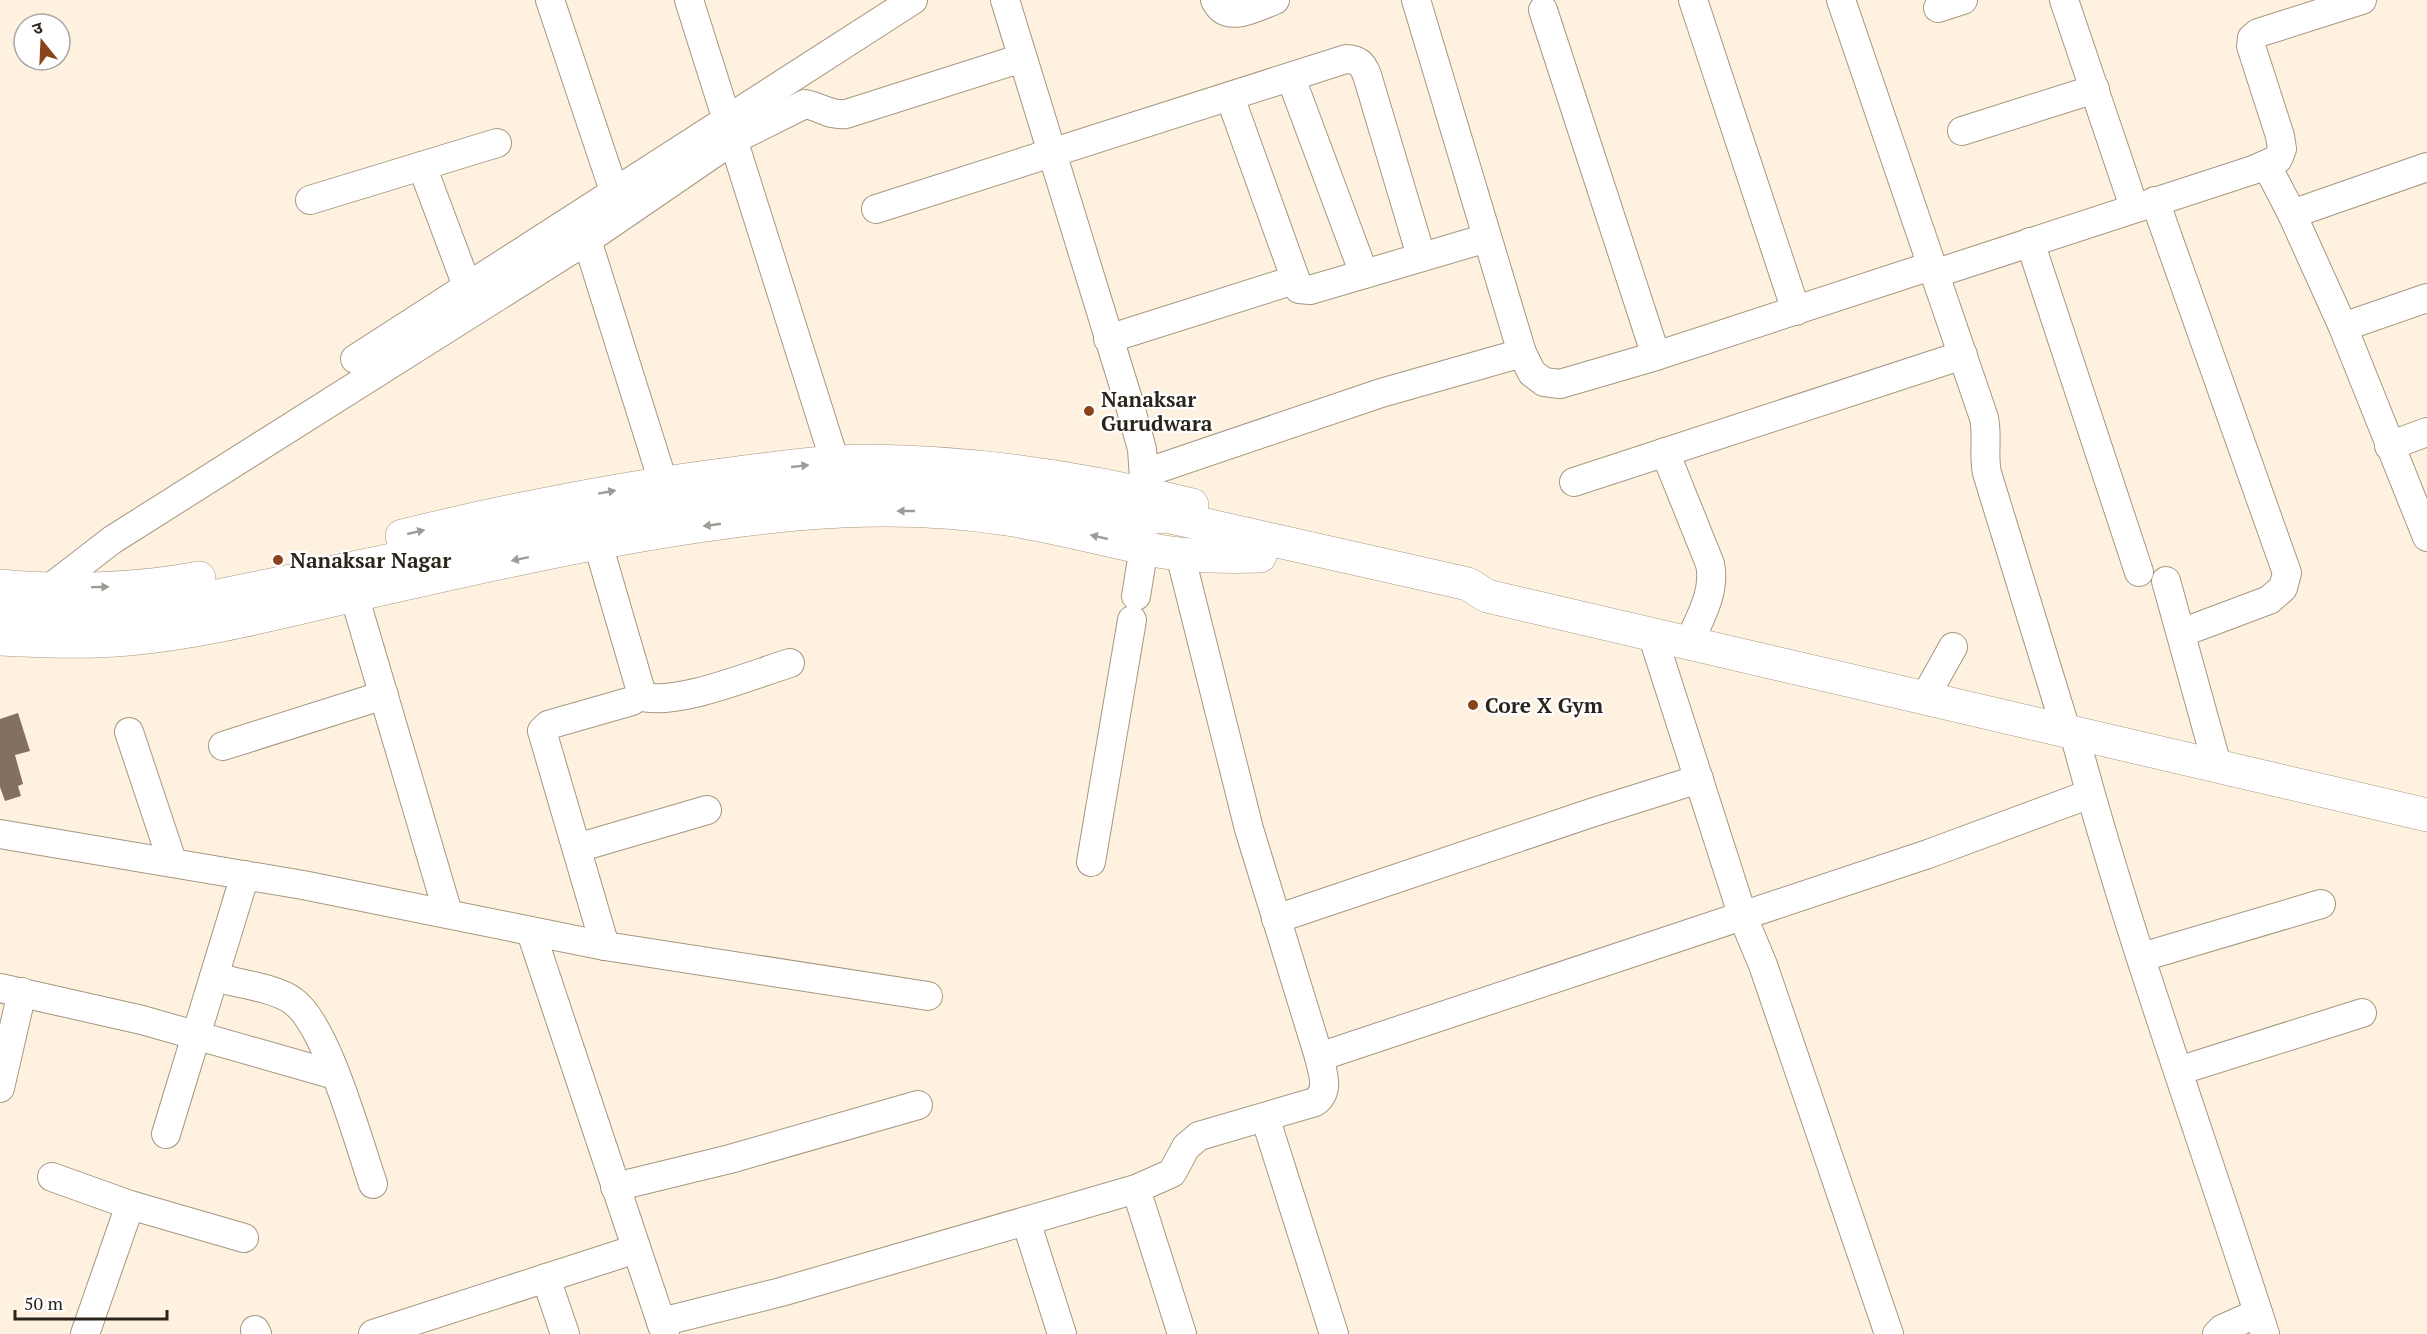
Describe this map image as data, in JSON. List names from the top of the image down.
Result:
{
  "places": ["Nanaksar Gurudwara", "Nanaksar Nagar", "Core X Gym"],
  "scale_bar": "50 m",
  "north": "top"
}
